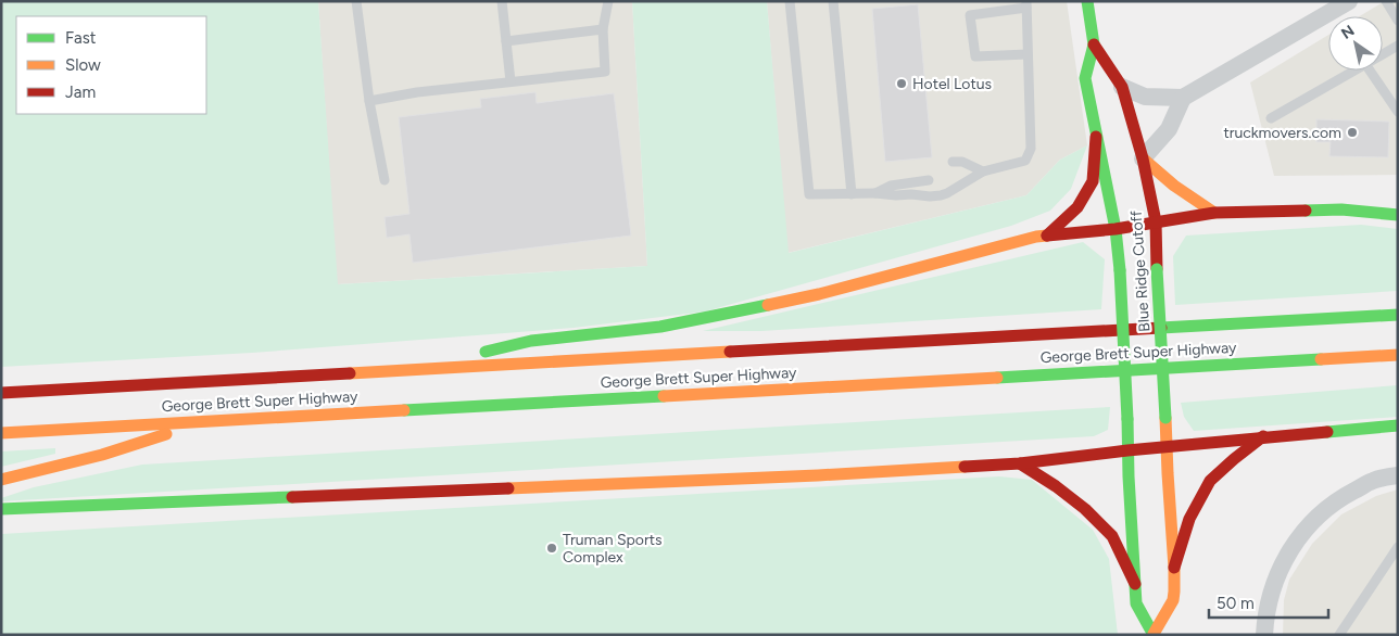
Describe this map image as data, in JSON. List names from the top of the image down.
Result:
{
  "streets": {
    "main road": ["Blue Ridge Cutoff", "George Brett Super Highway"]
  },
  "places": ["Hotel Lotus", "truckmovers.com", "Truman Sports Complex"],
  "legend": ["Fast", "Slow", "Jam"],
  "scale_bar": "50 m",
  "north": "top left"
}
